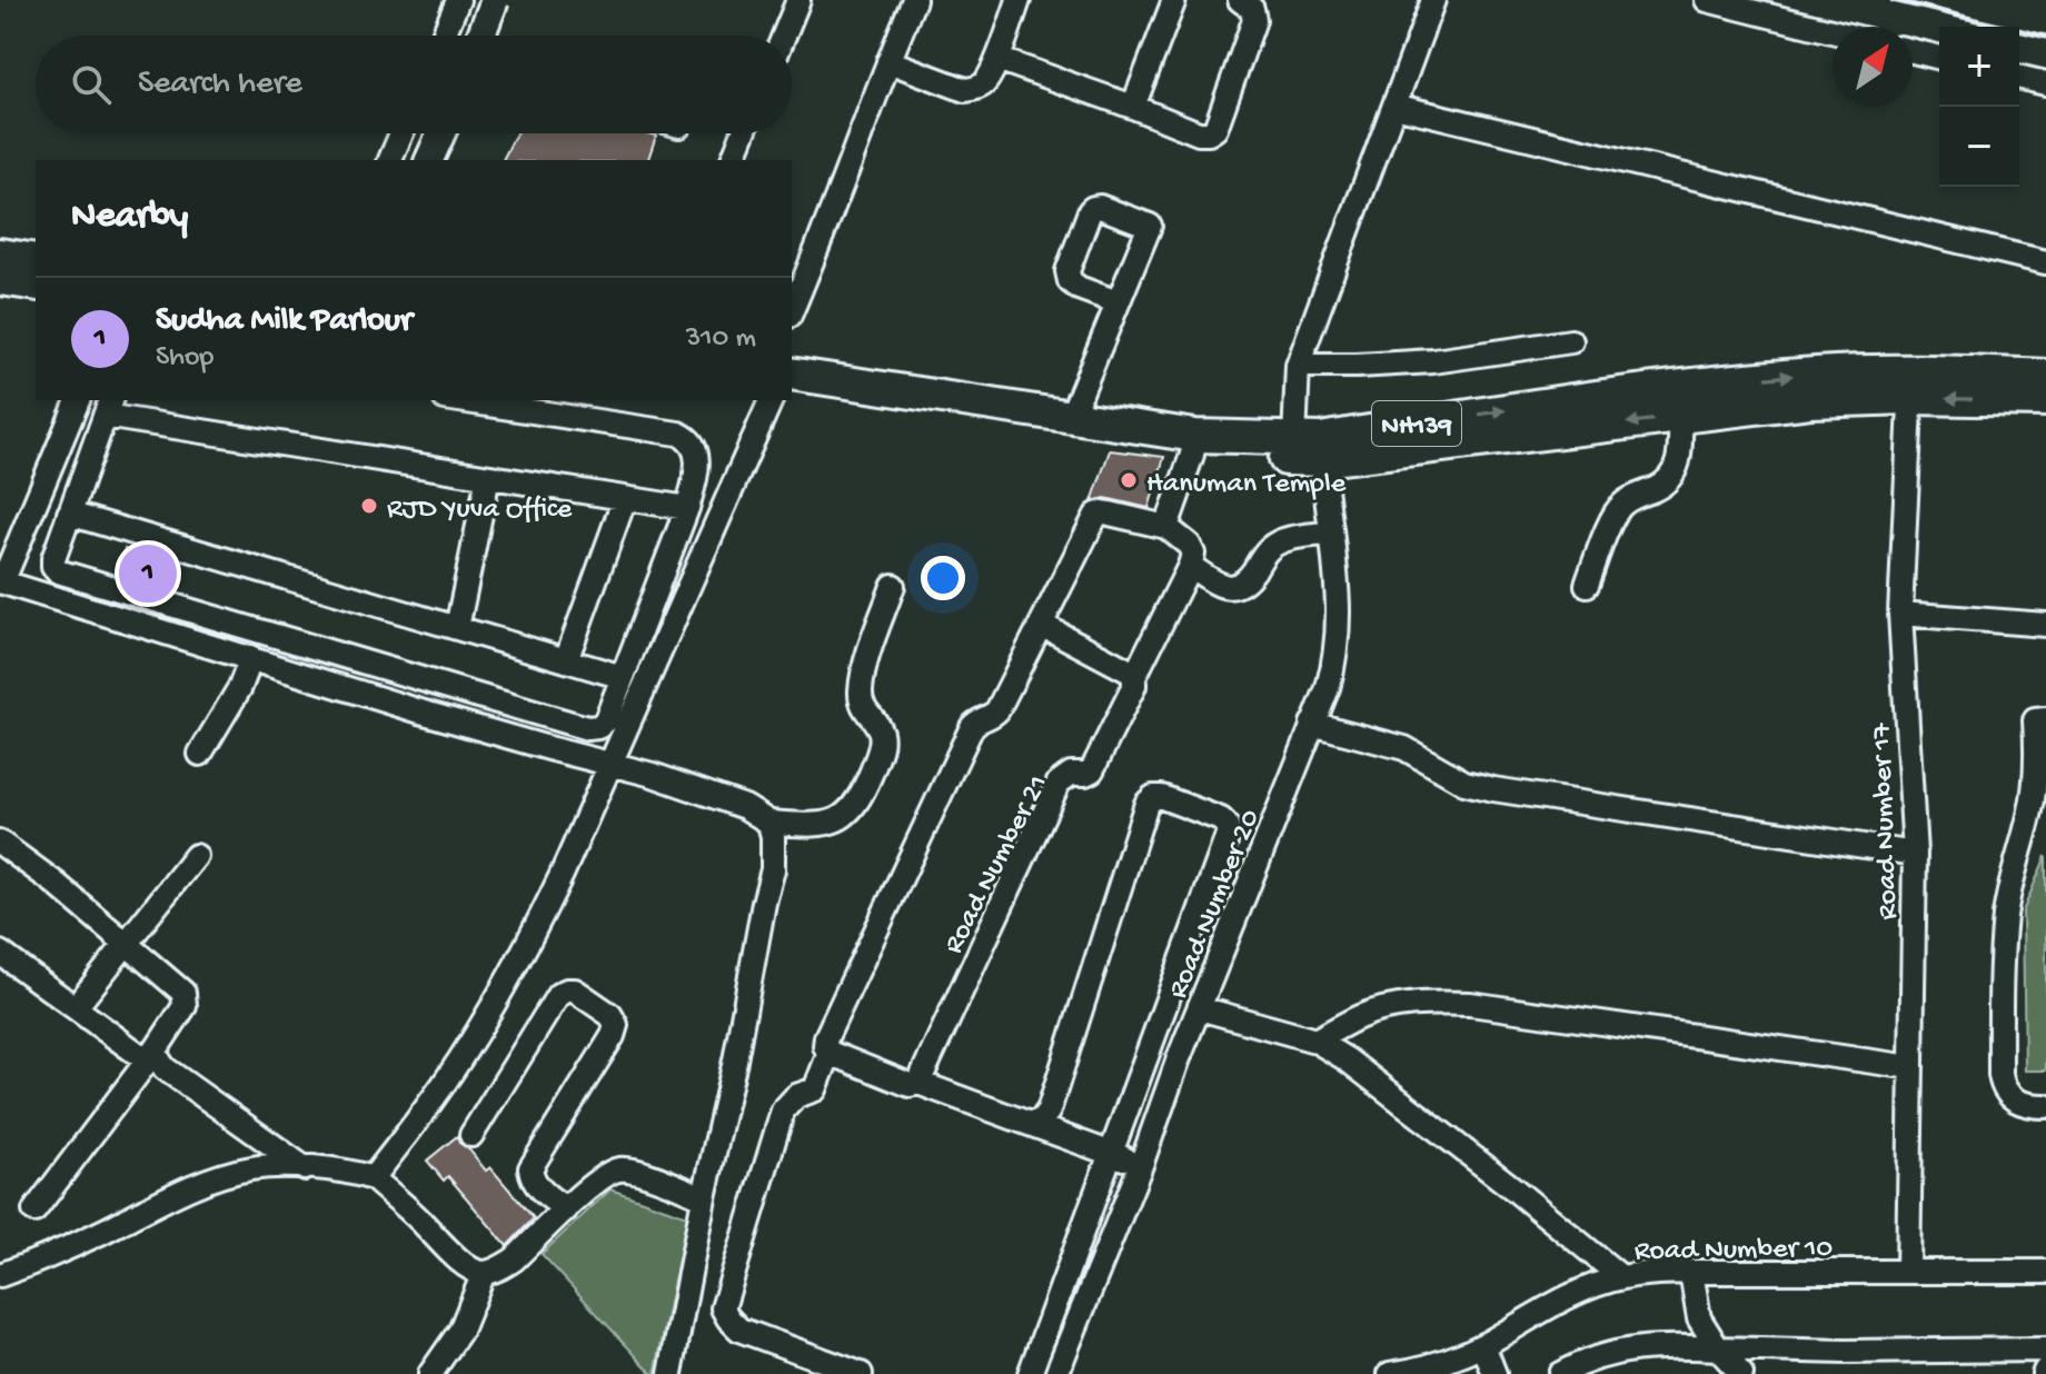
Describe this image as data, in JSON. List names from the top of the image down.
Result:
{
  "streets": {
    "highway": ["NH139"],
    "street": [
      "Road Number 17",
      "Road Number 21",
      "Road Number 20",
      "Road Number 10"
    ]
  },
  "crossings": [
    ["NH139", "Road Number 17"],
    ["NH139", "Road Number 20"],
    ["Road Number 17", "Road Number 10"]
  ],
  "places": ["Hanuman Temple", "RJD Yuva Office"],
  "north": "top right",
  "page": {
    "map_buttons": ["+", "−"],
    "search": "Search here",
    "heading": "Nearby",
    "list": [
      {
        "mark": "1",
        "name": "Sudha Milk Parlour",
        "note": "Shop",
        "value": "310 m"
      }
    ],
    "pins": "1"
  }
}
